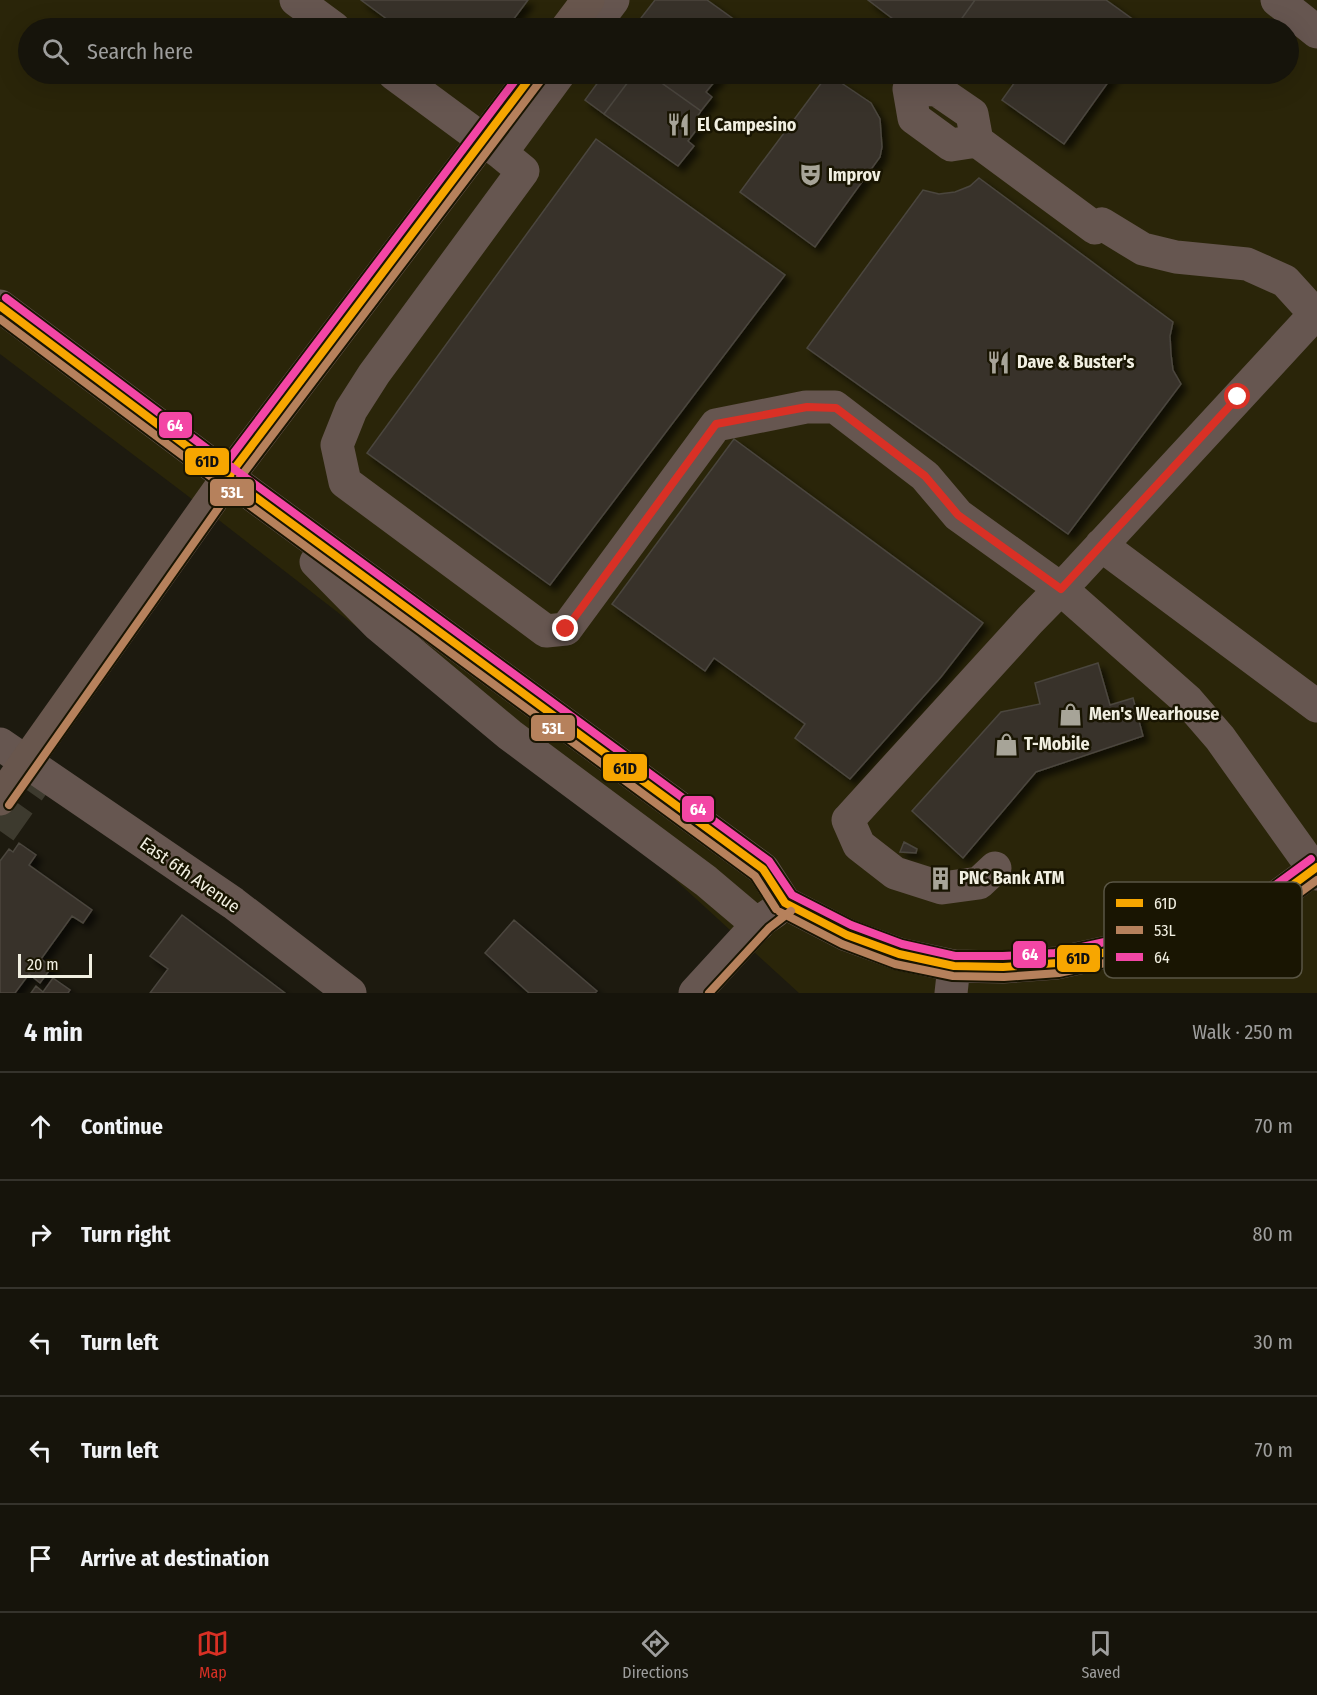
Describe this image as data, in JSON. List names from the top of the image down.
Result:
{
  "streets": {
    "street": ["East 6th Avenue"]
  },
  "places": {
    "restaurant": ["El Campesino", "Dave & Buster's"],
    "theatre": ["Improv"],
    "shop": ["Men's Wearhouse", "T-Mobile"],
    "building": ["PNC Bank ATM"]
  },
  "lines": ["transit line 61D", "transit line 53L", "transit line 64"],
  "legend": ["61D", "53L", "64"],
  "scale_bar": "20 m",
  "page": {
    "search": "Search here",
    "scale": "20 m",
    "heading": ["4 min", "Walk · 250 m"],
    "list": [
      ["Continue", "70 m"],
      ["Turn right", "80 m"],
      ["Turn left", "30 m"],
      ["Turn left", "70 m"],
      "Arrive at destination"
    ],
    "nav": ["Map", "Directions", "Saved"]
  }
}
